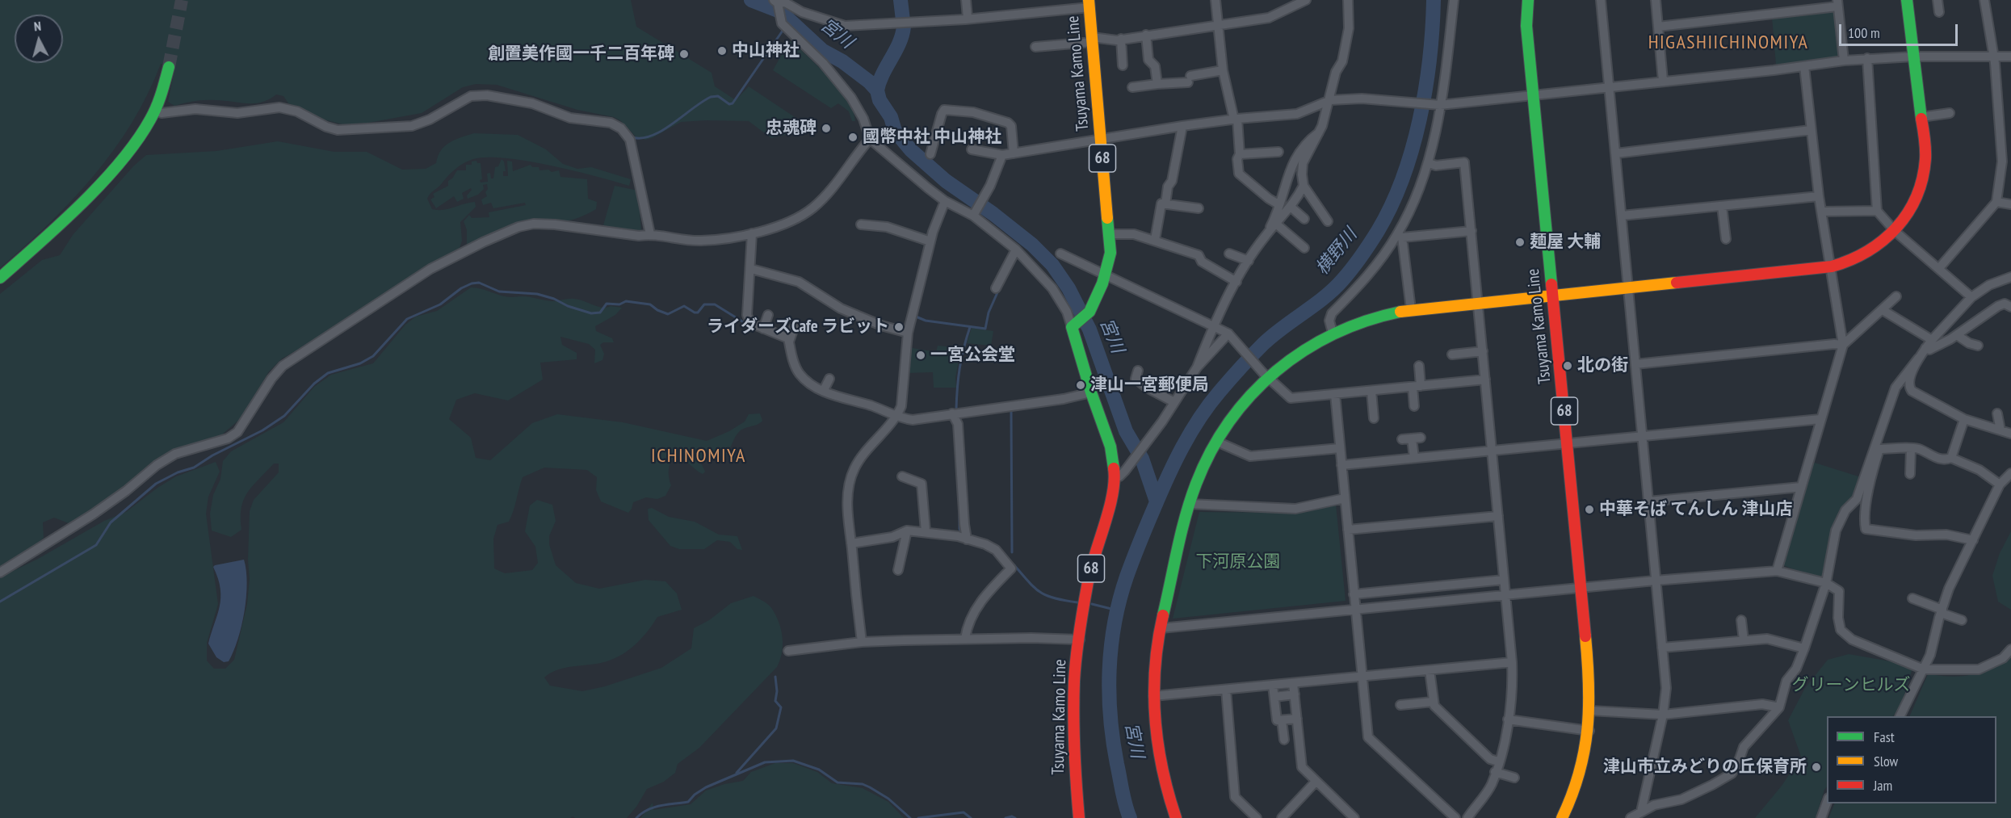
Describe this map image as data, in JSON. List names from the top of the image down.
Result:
{
  "streets": {
    "main road": ["Tsuyama Kamo Line", "68"]
  },
  "districts": ["HIGASHIICHINOMIYA", "ICHINOMIYA"],
  "water": ["宮川", "横野川"],
  "parks": ["下河原公園", "グリーンヒルズ"],
  "places": [
    "中山神社",
    "創置美作國一千二百年碑",
    "忠魂碑",
    "國幣中社 中山神社",
    "麺屋 大輔",
    "ライダーズCafe ラビット",
    "一宮公会堂",
    "北の街",
    "津山一宮郵便局",
    "中華そば てんしん 津山店",
    "津山市立みどりの丘保育所"
  ],
  "legend": ["Fast", "Slow", "Jam"],
  "scale_bar": "100 m",
  "north": "top"
}
